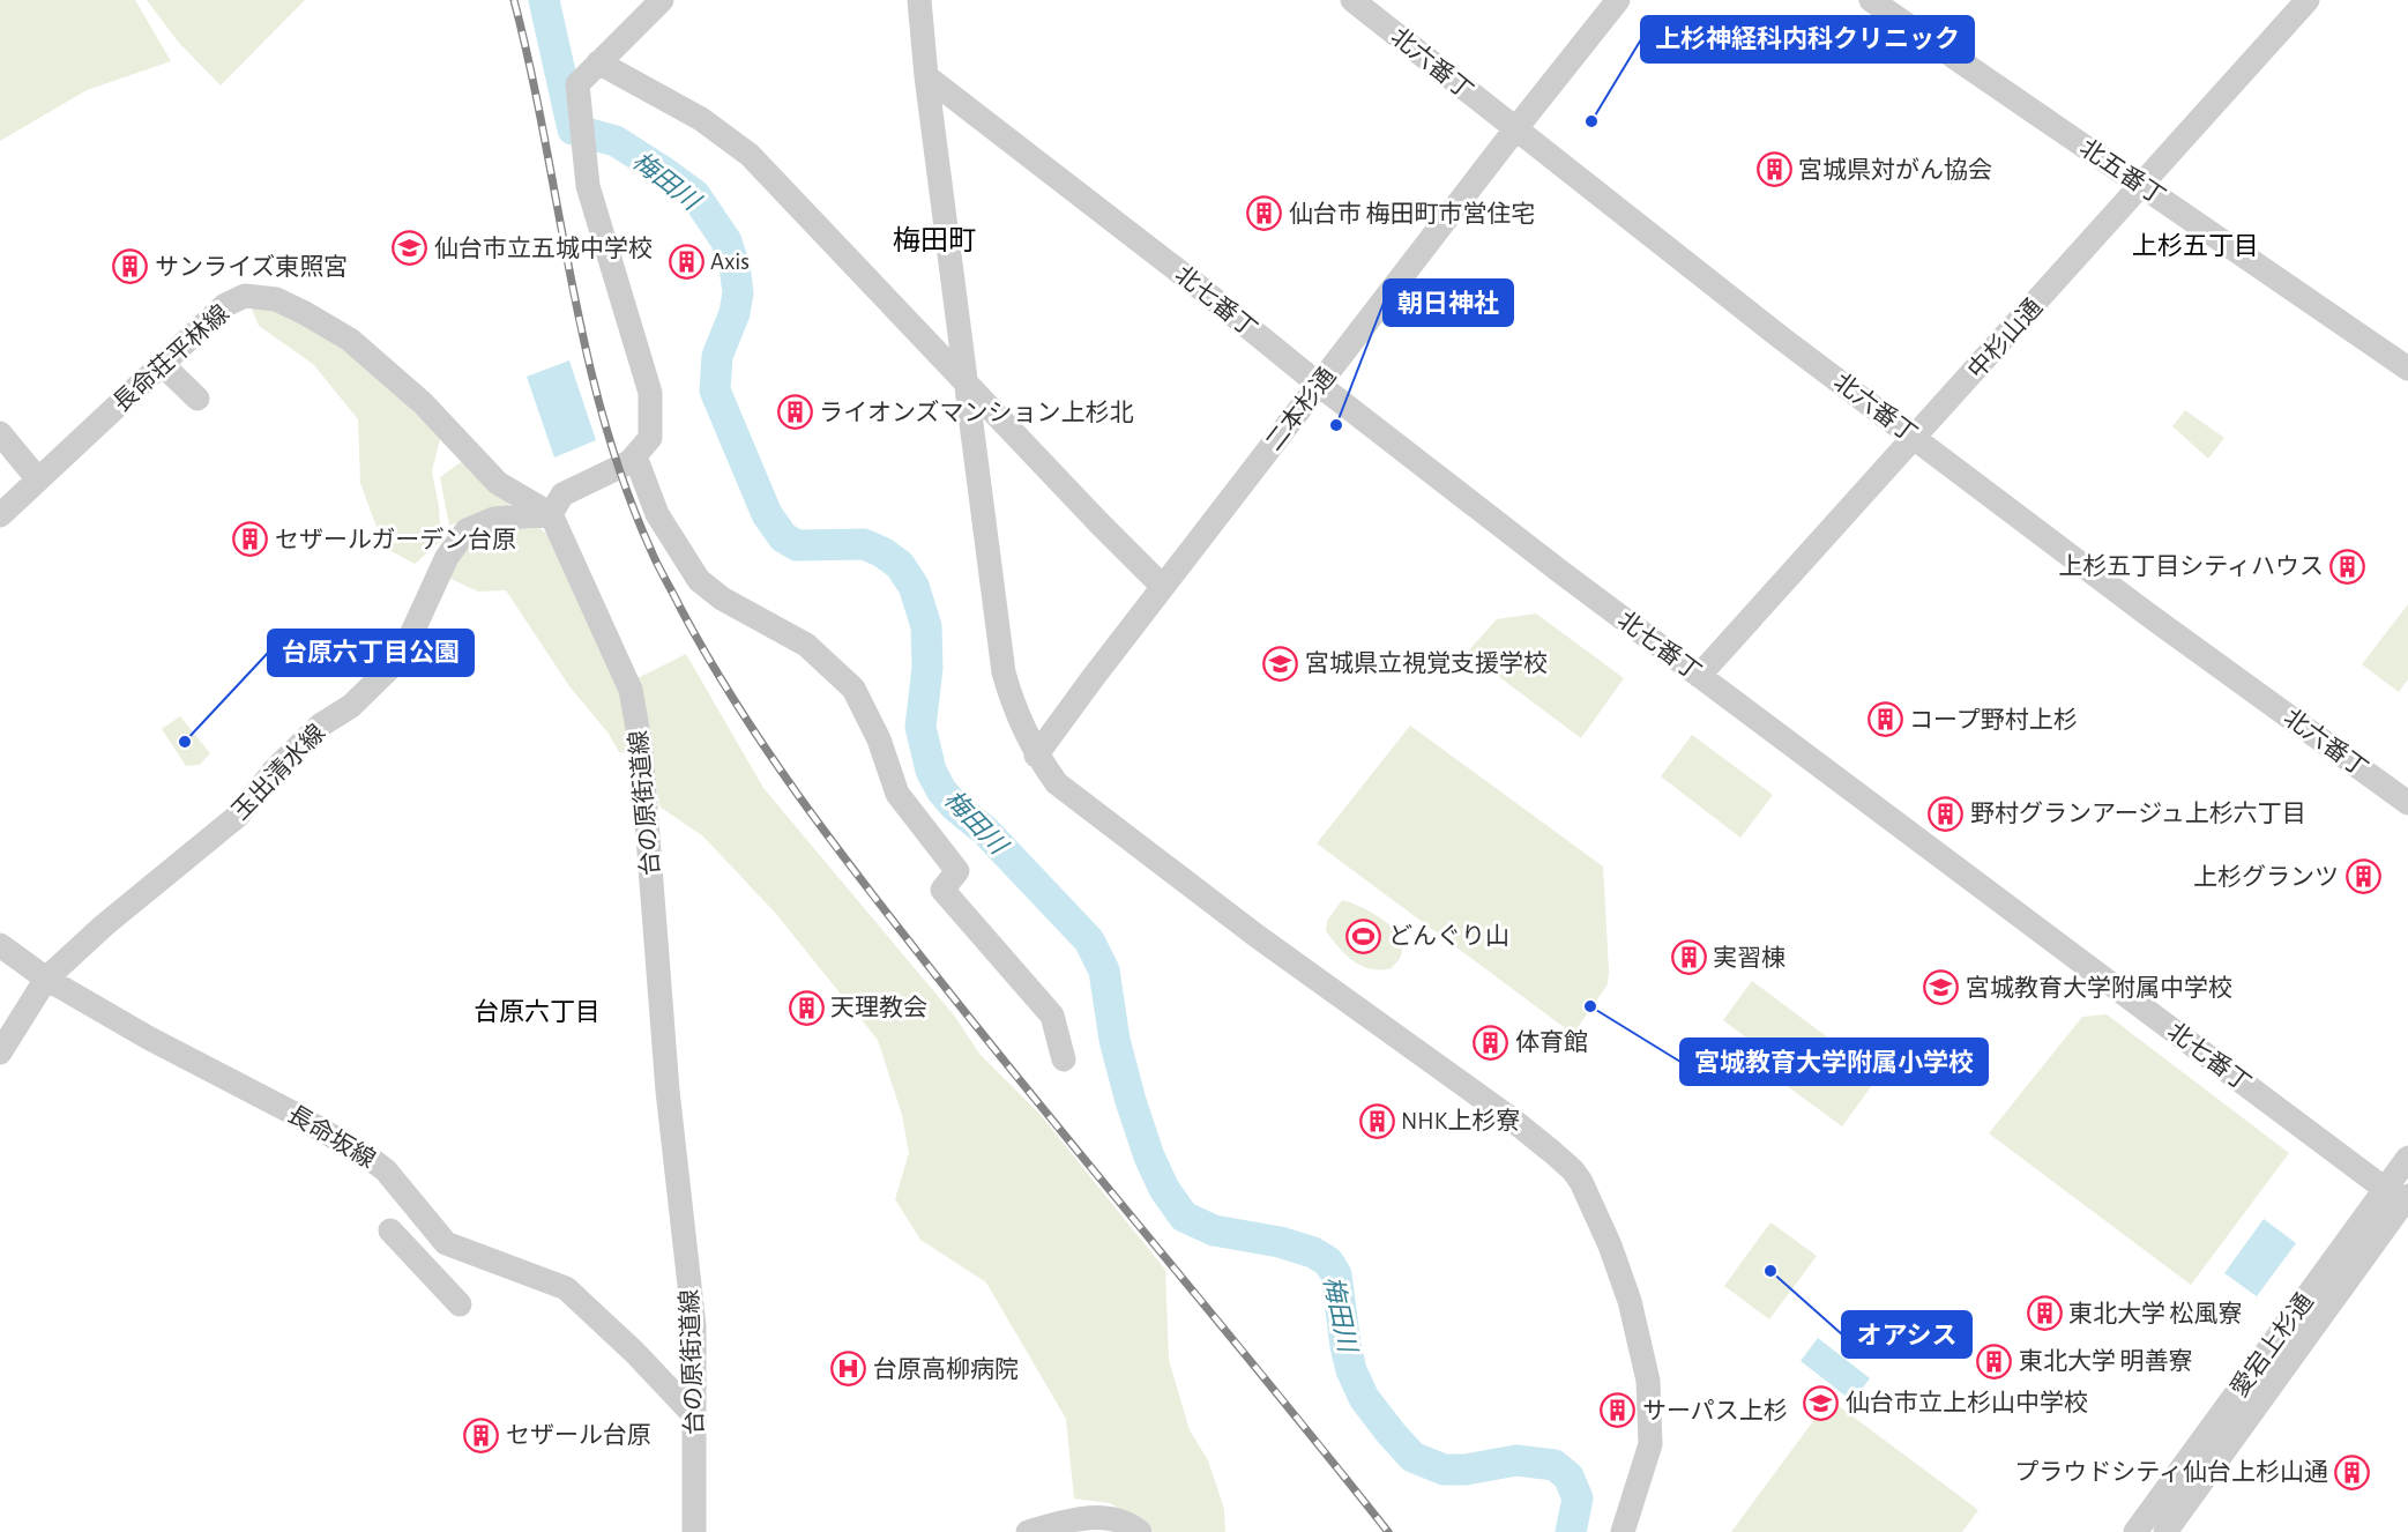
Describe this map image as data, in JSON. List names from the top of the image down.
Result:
{
  "streets": {
    "street": [
      "北六番丁",
      "北五番丁",
      "北七番丁",
      "中杉山通",
      "長命荘平林線",
      "二本杉通",
      "玉出清水線",
      "台の原街道線",
      "長命坂線",
      "愛宕上杉通"
    ]
  },
  "crossings": [
    ["北六番丁", "中杉山通"],
    ["北六番丁", "二本杉通"],
    ["北五番丁", "中杉山通"],
    ["北七番丁", "中杉山通"],
    ["北七番丁", "二本杉通"],
    ["北七番丁", "愛宕上杉通"],
    ["長命荘平林線", "玉出清水線"],
    ["長命荘平林線", "台の原街道線"],
    ["玉出清水線", "台の原街道線"],
    ["玉出清水線", "長命坂線"]
  ],
  "districts": ["梅田町", "上杉五丁目", "台原六丁目"],
  "water": ["梅田川"],
  "places": {
    "other": [
      "上杉神経科内科クリニック",
      "朝日神社",
      "台原六丁目公園",
      "宮城教育大学附属小学校",
      "オアシス"
    ],
    "building": [
      "宮城県対がん協会",
      "仙台市 梅田町市営住宅",
      "Axis",
      "サンライズ東照宮",
      "ライオンズマンション上杉北",
      "セザールガーデン台原",
      "上杉五丁目シティハウス",
      "コープ野村上杉",
      "野村グランアージュ上杉六丁目",
      "上杉グランツ",
      "実習棟",
      "天理教会",
      "体育館",
      "NHK上杉寮",
      "東北大学 松風寮",
      "東北大学 明善寮",
      "サーパス上杉",
      "セザール台原",
      "プラウドシティ仙台上杉山通"
    ],
    "school or university": [
      "仙台市立五城中学校",
      "宮城県立視覚支援学校",
      "宮城教育大学附属中学校",
      "仙台市立上杉山中学校"
    ],
    "sports": ["どんぐり山"],
    "hospital": ["台原高柳病院"]
  }
}
